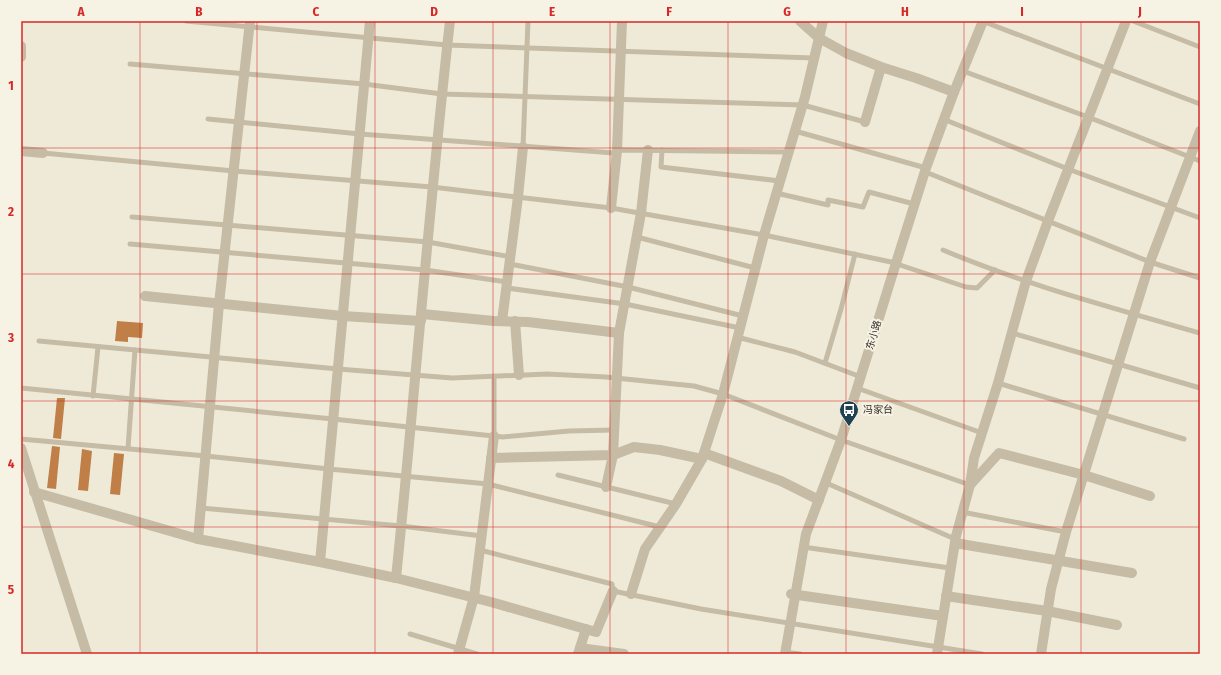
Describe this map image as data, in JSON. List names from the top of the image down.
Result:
{
  "streets": {
    "street": ["东小路"]
  },
  "places": {
    "bus stop": ["冯家台"]
  },
  "grid": {
    "columns": [
      "A",
      "B",
      "C",
      "D",
      "E",
      "F",
      "G",
      "H",
      "I",
      "J"
    ],
    "rows": [
      "1",
      "2",
      "3",
      "4",
      "5"
    ]
  }
}
